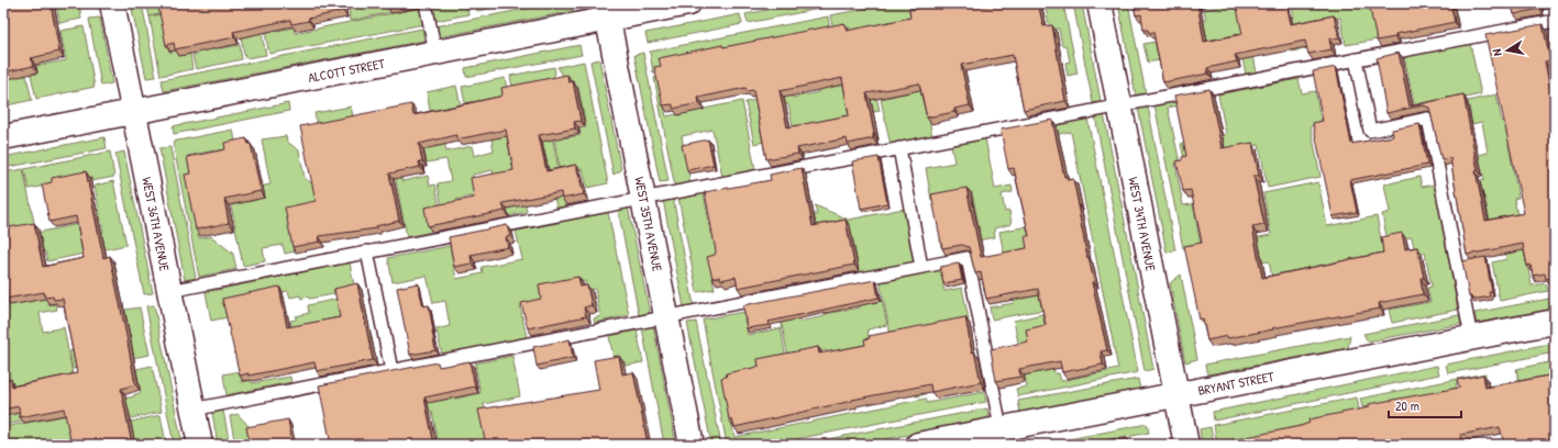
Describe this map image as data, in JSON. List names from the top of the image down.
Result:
{
  "streets": {
    "street": [
      "ALCOTT STREET",
      "WEST 36TH AVENUE",
      "WEST 35TH AVENUE",
      "WEST 34TH AVENUE",
      "BRYANT STREET"
    ]
  },
  "crossings": [
    ["ALCOTT STREET", "WEST 36TH AVENUE"],
    ["ALCOTT STREET", "WEST 35TH AVENUE"],
    ["WEST 34TH AVENUE", "BRYANT STREET"]
  ],
  "scale_bar": "20 m",
  "north": "left"
}
